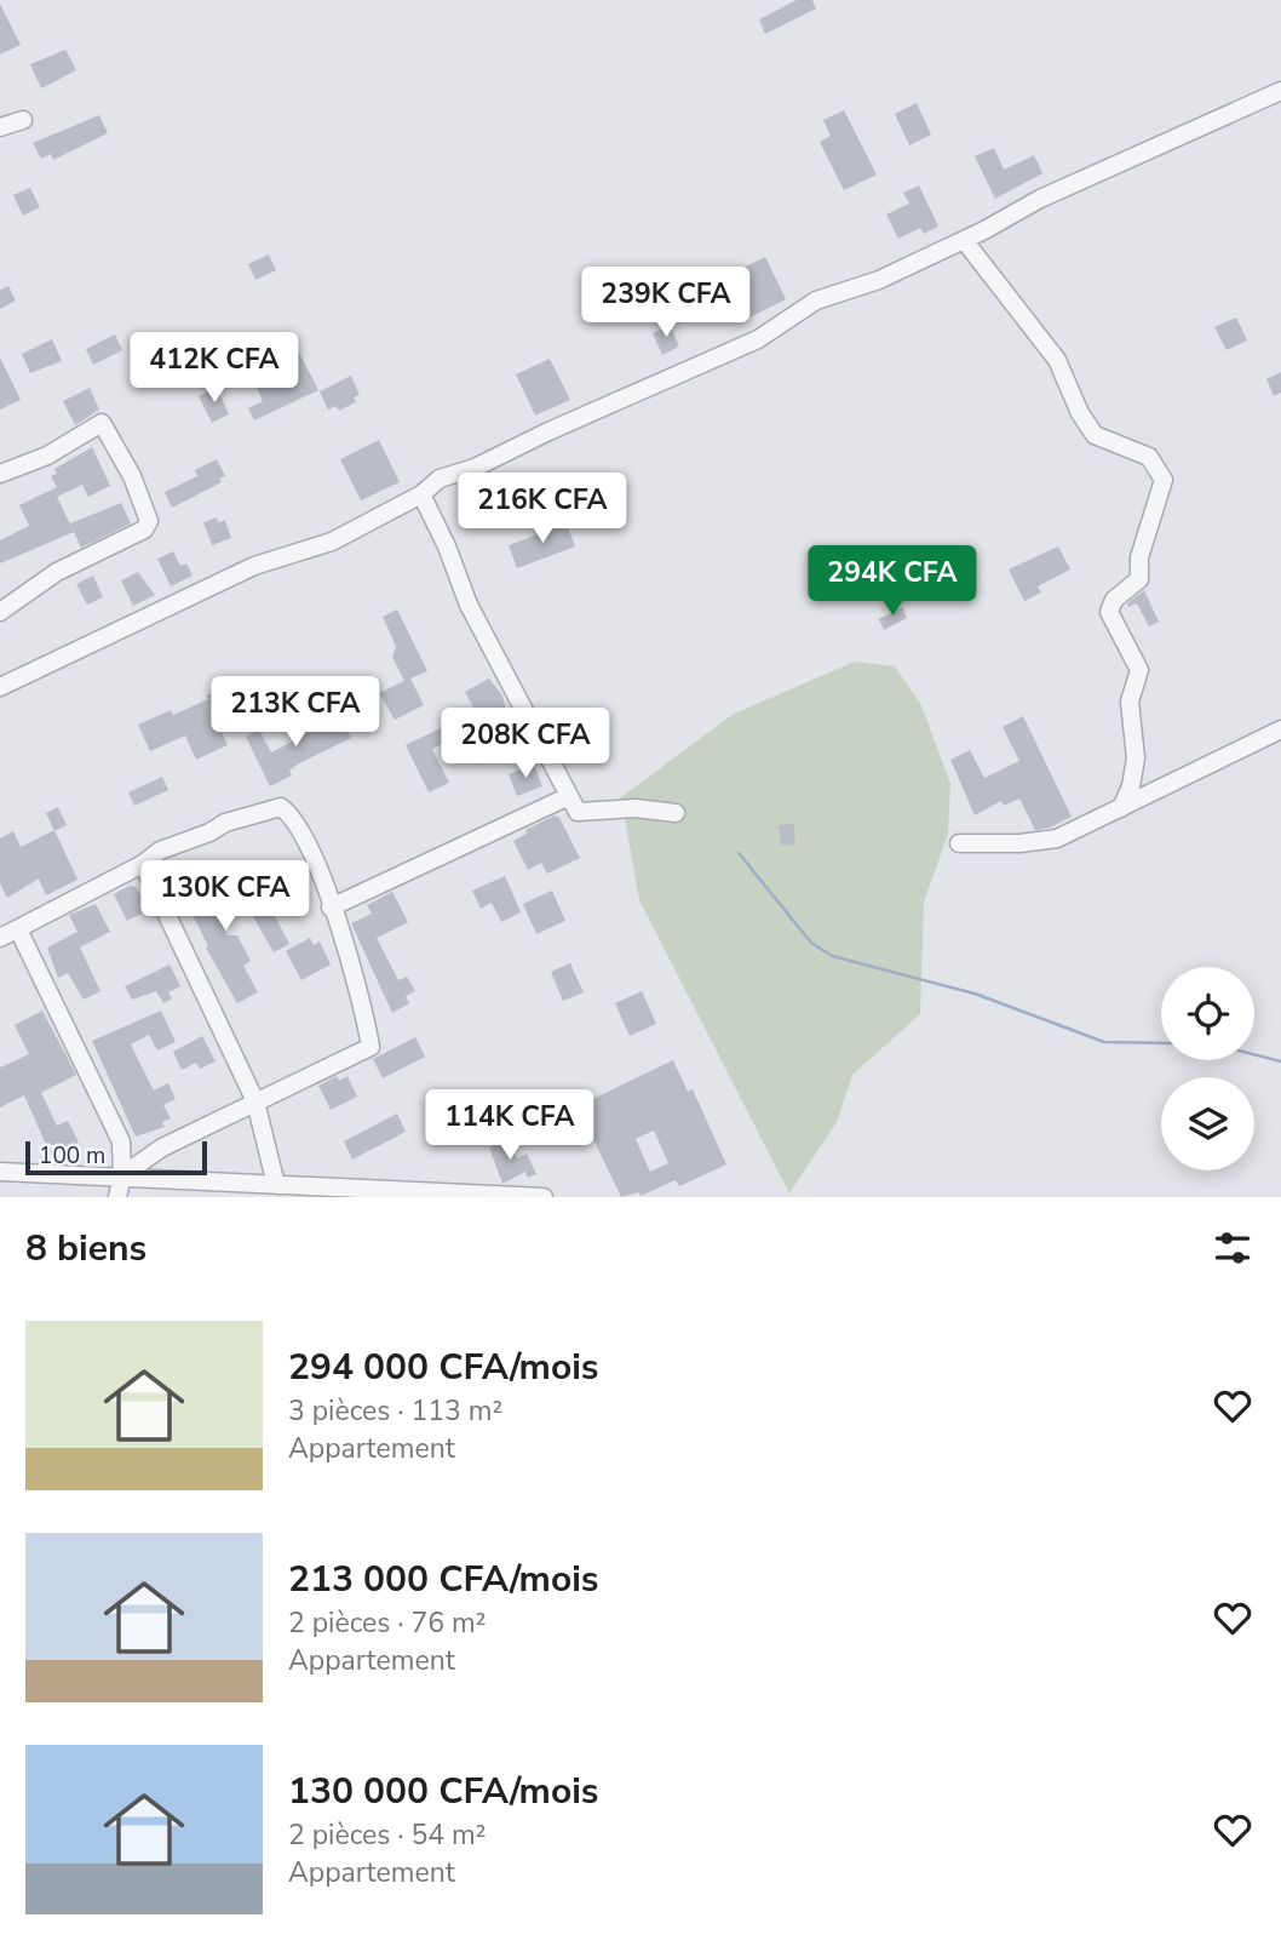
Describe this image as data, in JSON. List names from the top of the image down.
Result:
{
  "scale_bar": "100 m",
  "page": {
    "price": [
      "239K CFA",
      "412K CFA",
      "216K CFA",
      "294K CFA",
      "213K CFA",
      "208K CFA",
      "130K CFA",
      "114K CFA"
    ],
    "scale": "100 m",
    "heading": "8 biens",
    "list": [
      {
        "name": "294 000 CFA/mois",
        "note": "3 pièces · 113 m² · Appartement"
      },
      {
        "name": "213 000 CFA/mois",
        "note": "2 pièces · 76 m² · Appartement"
      },
      {
        "name": "130 000 CFA/mois",
        "note": "2 pièces · 54 m² · Appartement"
      }
    ]
  }
}
